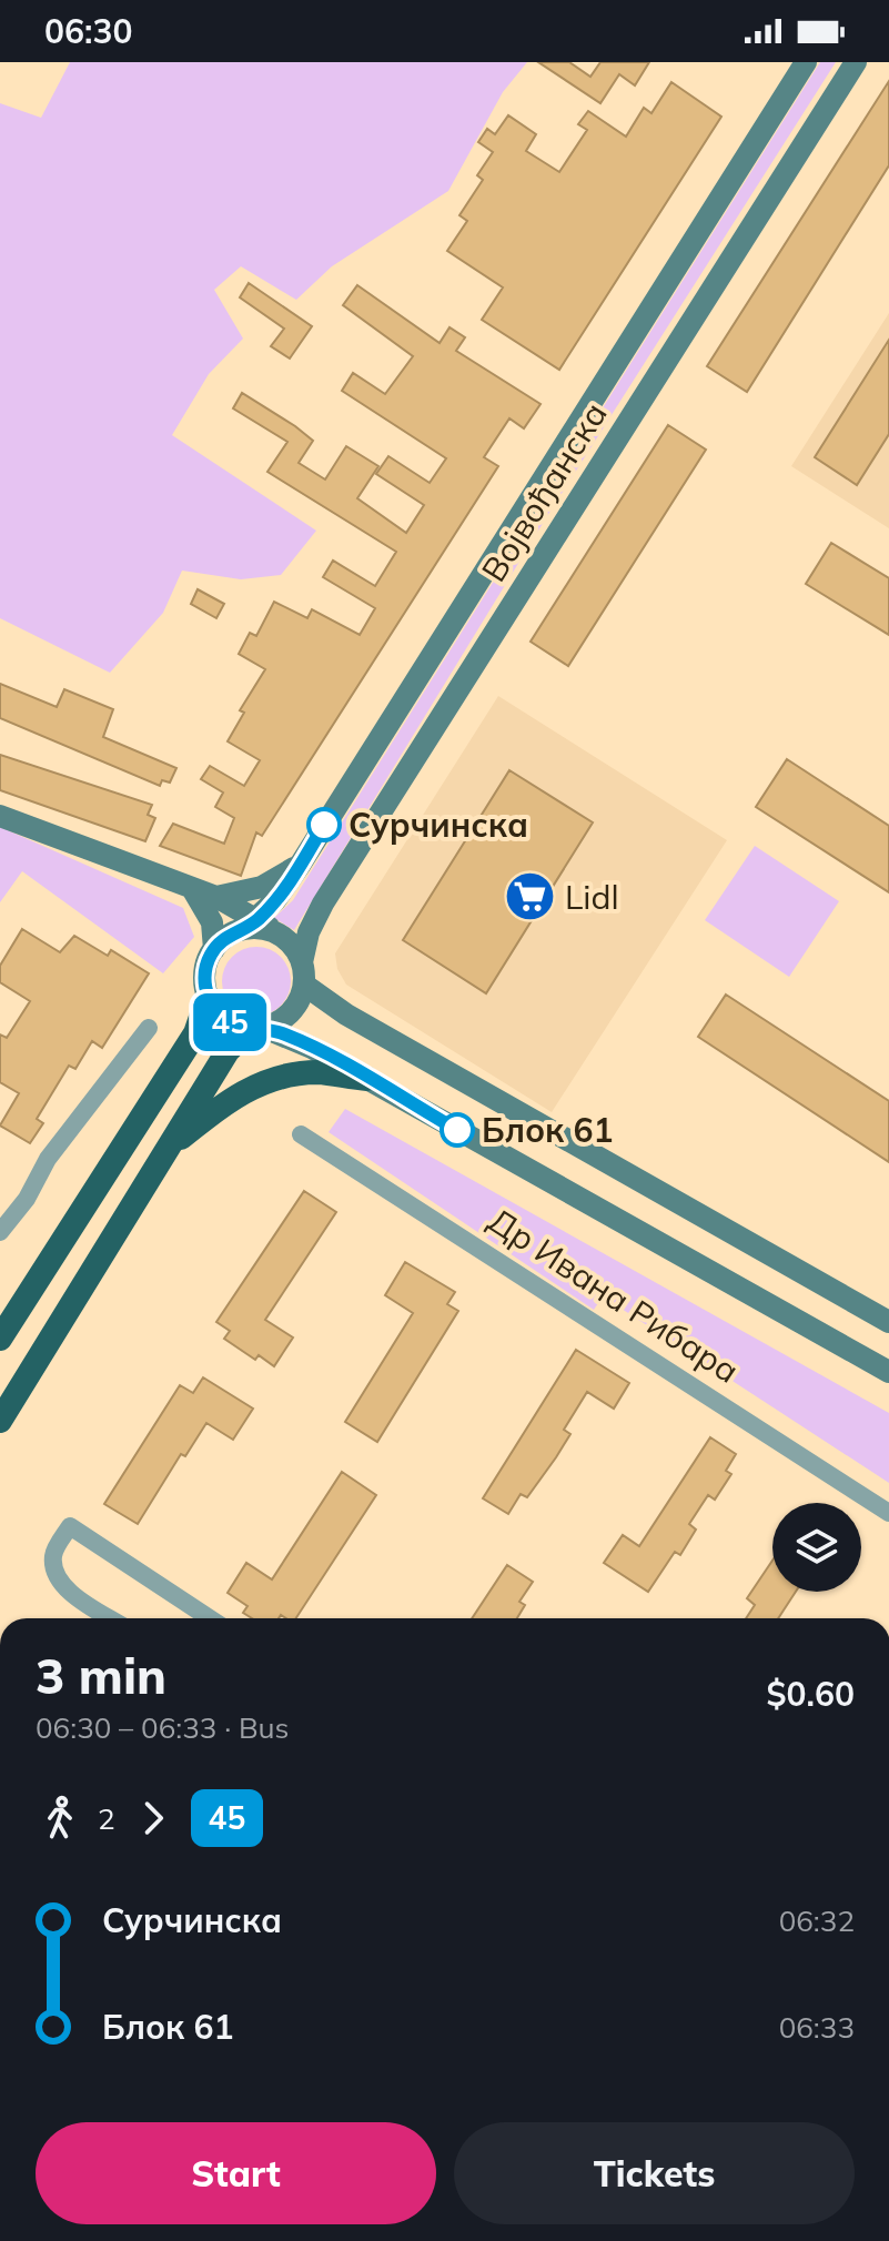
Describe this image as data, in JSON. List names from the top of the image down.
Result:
{
  "streets": {
    "main road": ["Војвођанска", "Др Ивана Рибара"]
  },
  "crossings": [
    ["Војвођанска", "Др Ивана Рибара"]
  ],
  "places": {
    "other": ["Сурчинска", "Блок 61"],
    "supermarket": ["Lidl"]
  },
  "lines": ["bus line 45"],
  "page": {
    "status": "06:30",
    "on_map": "45",
    "heading": ["3 min", "06:30 – 06:33 · Bus", "$0.60"],
    "legs": ["2", "45"],
    "list": [
      {
        "name": "Сурчинска",
        "value": "06:32"
      },
      {
        "name": "Блок 61",
        "value": "06:33"
      }
    ],
    "buttons": ["Start", "Tickets"]
  }
}
